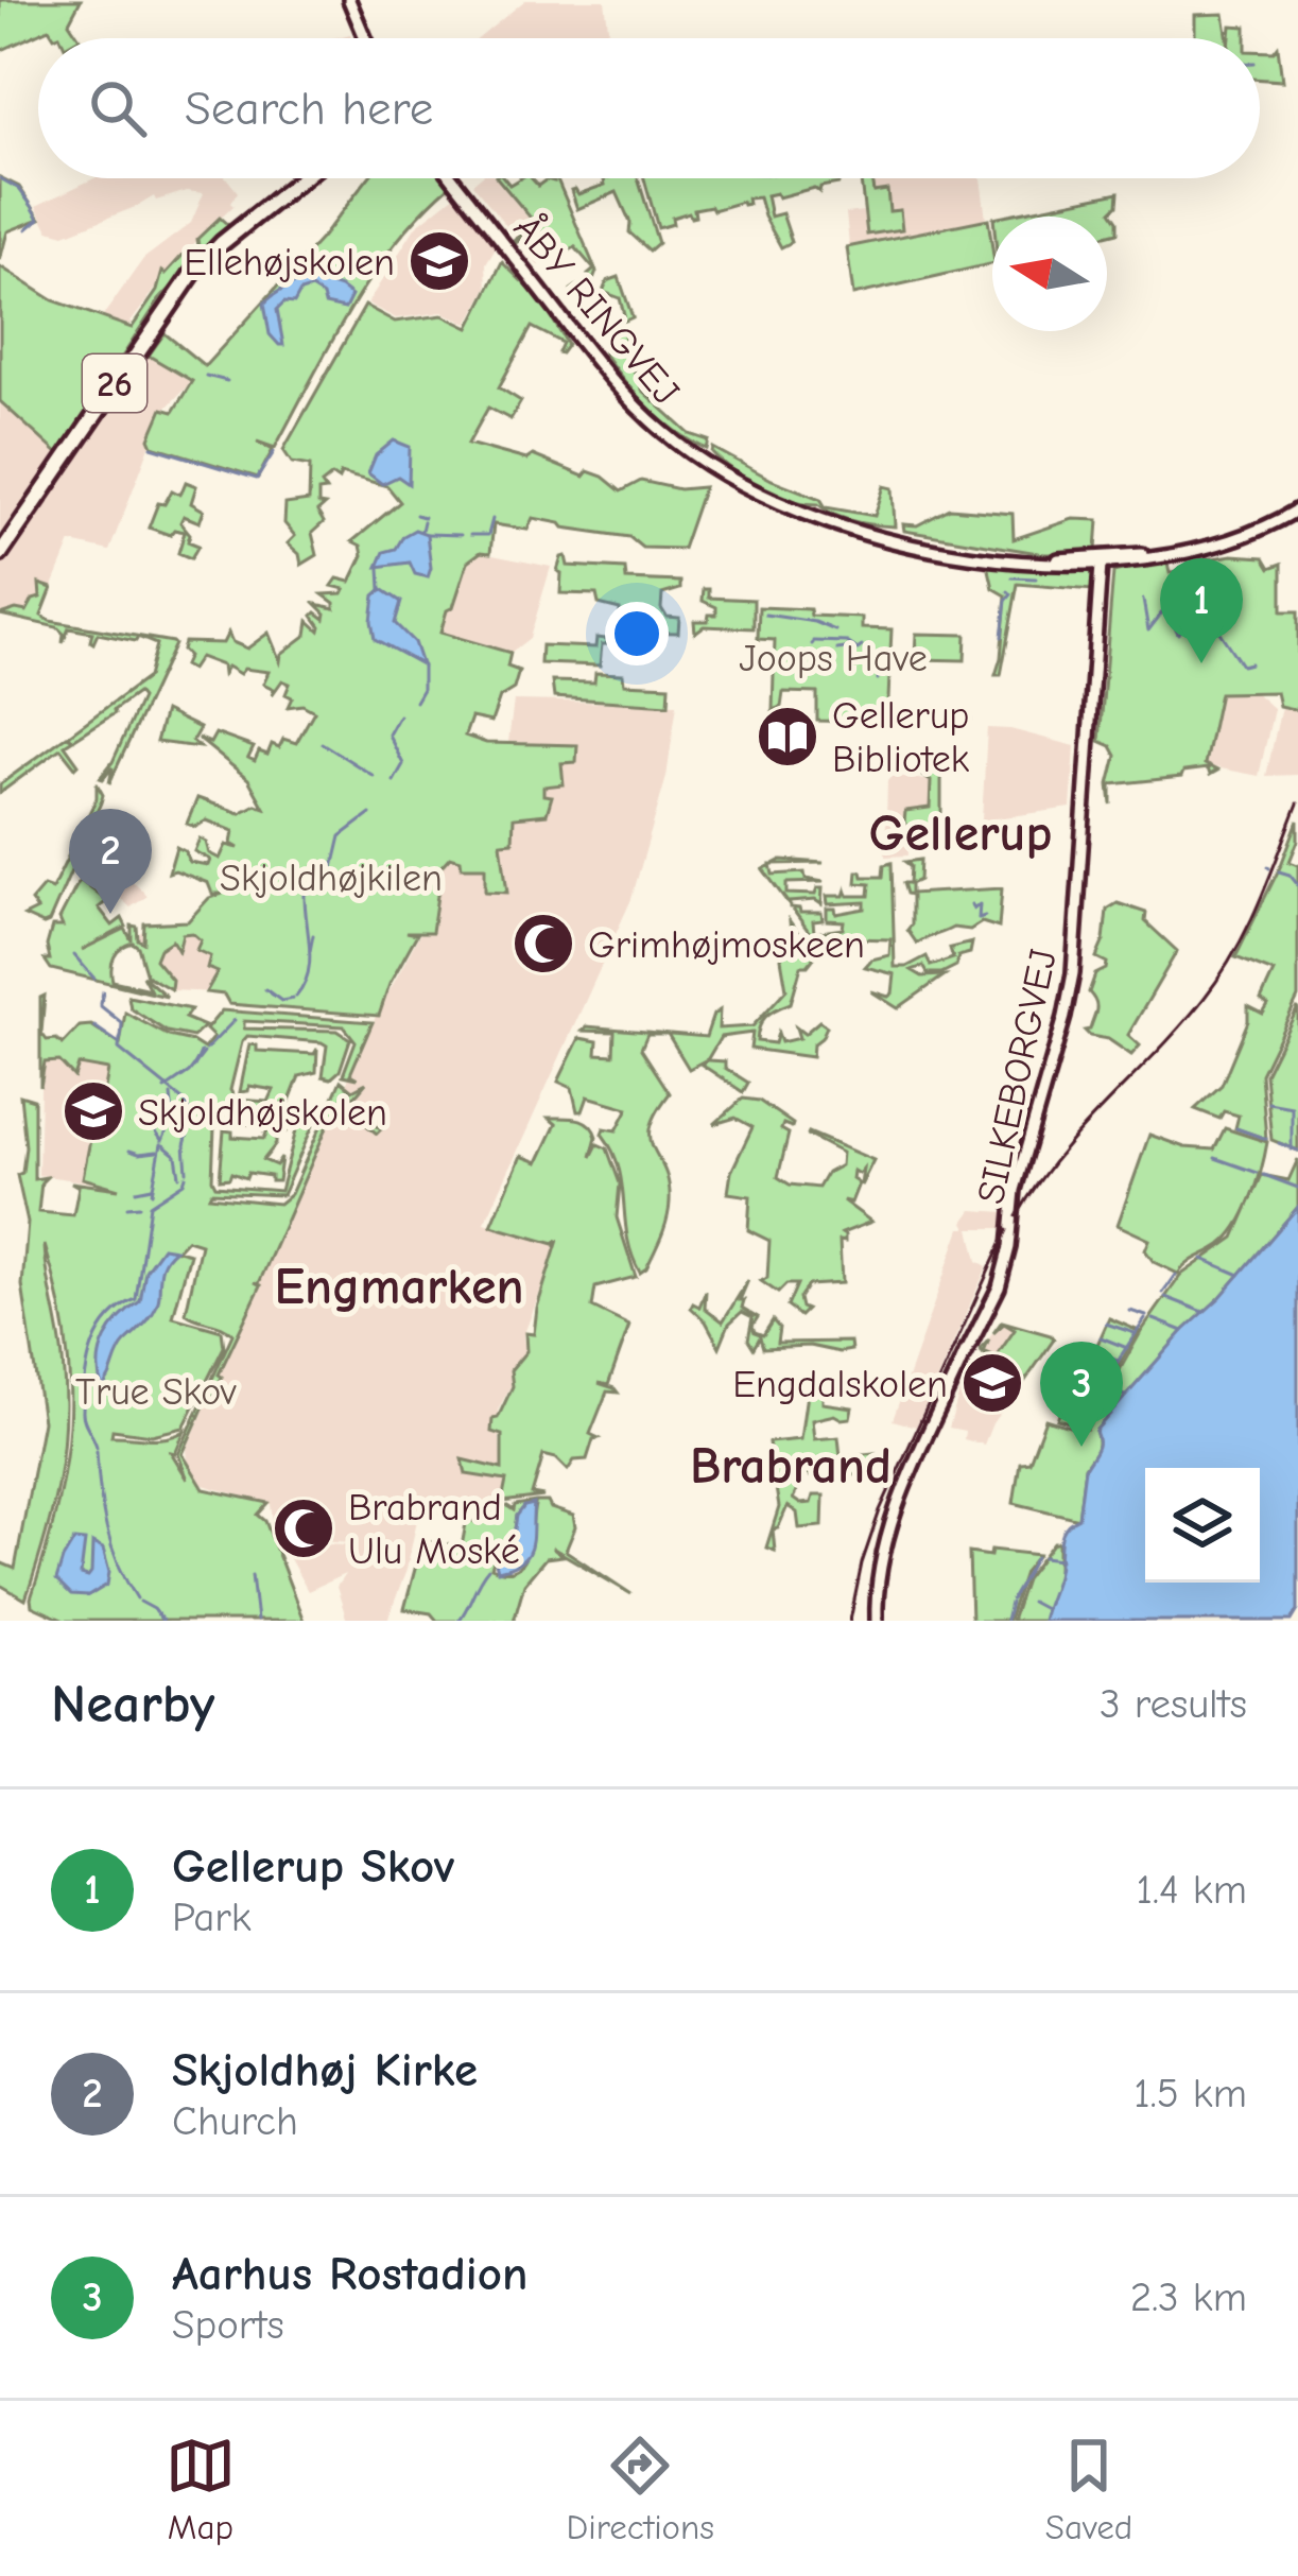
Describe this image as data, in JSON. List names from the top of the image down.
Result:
{
  "streets": {
    "main road": ["ÅBY RINGVEJ", "26", "SILKEBORGVEJ"]
  },
  "crossings": [
    ["ÅBY RINGVEJ", "SILKEBORGVEJ"]
  ],
  "districts": ["Gellerup", "Engmarken", "Brabrand"],
  "parks": ["Joops Have", "Skjoldhøjkilen", "True Skov"],
  "places": {
    "school or university": ["Ellehøjskolen", "Skjoldhøjskolen", "Engdalskolen"],
    "library": ["Gellerup Bibliotek"],
    "mosque": ["Grimhøjmoskeen", "Brabrand Ulu Moské"]
  },
  "north": "left",
  "page": {
    "search": "Search here",
    "pins": ["1", "2", "3"],
    "heading": ["Nearby", "3 results"],
    "list": [
      {
        "mark": "1",
        "name": "Gellerup Skov",
        "note": "Park",
        "value": "1.4 km"
      },
      {
        "mark": "2",
        "name": "Skjoldhøj Kirke",
        "note": "Church",
        "value": "1.5 km"
      },
      {
        "mark": "3",
        "name": "Aarhus Rostadion",
        "note": "Sports",
        "value": "2.3 km"
      }
    ],
    "nav": ["Map", "Directions", "Saved"]
  }
}
